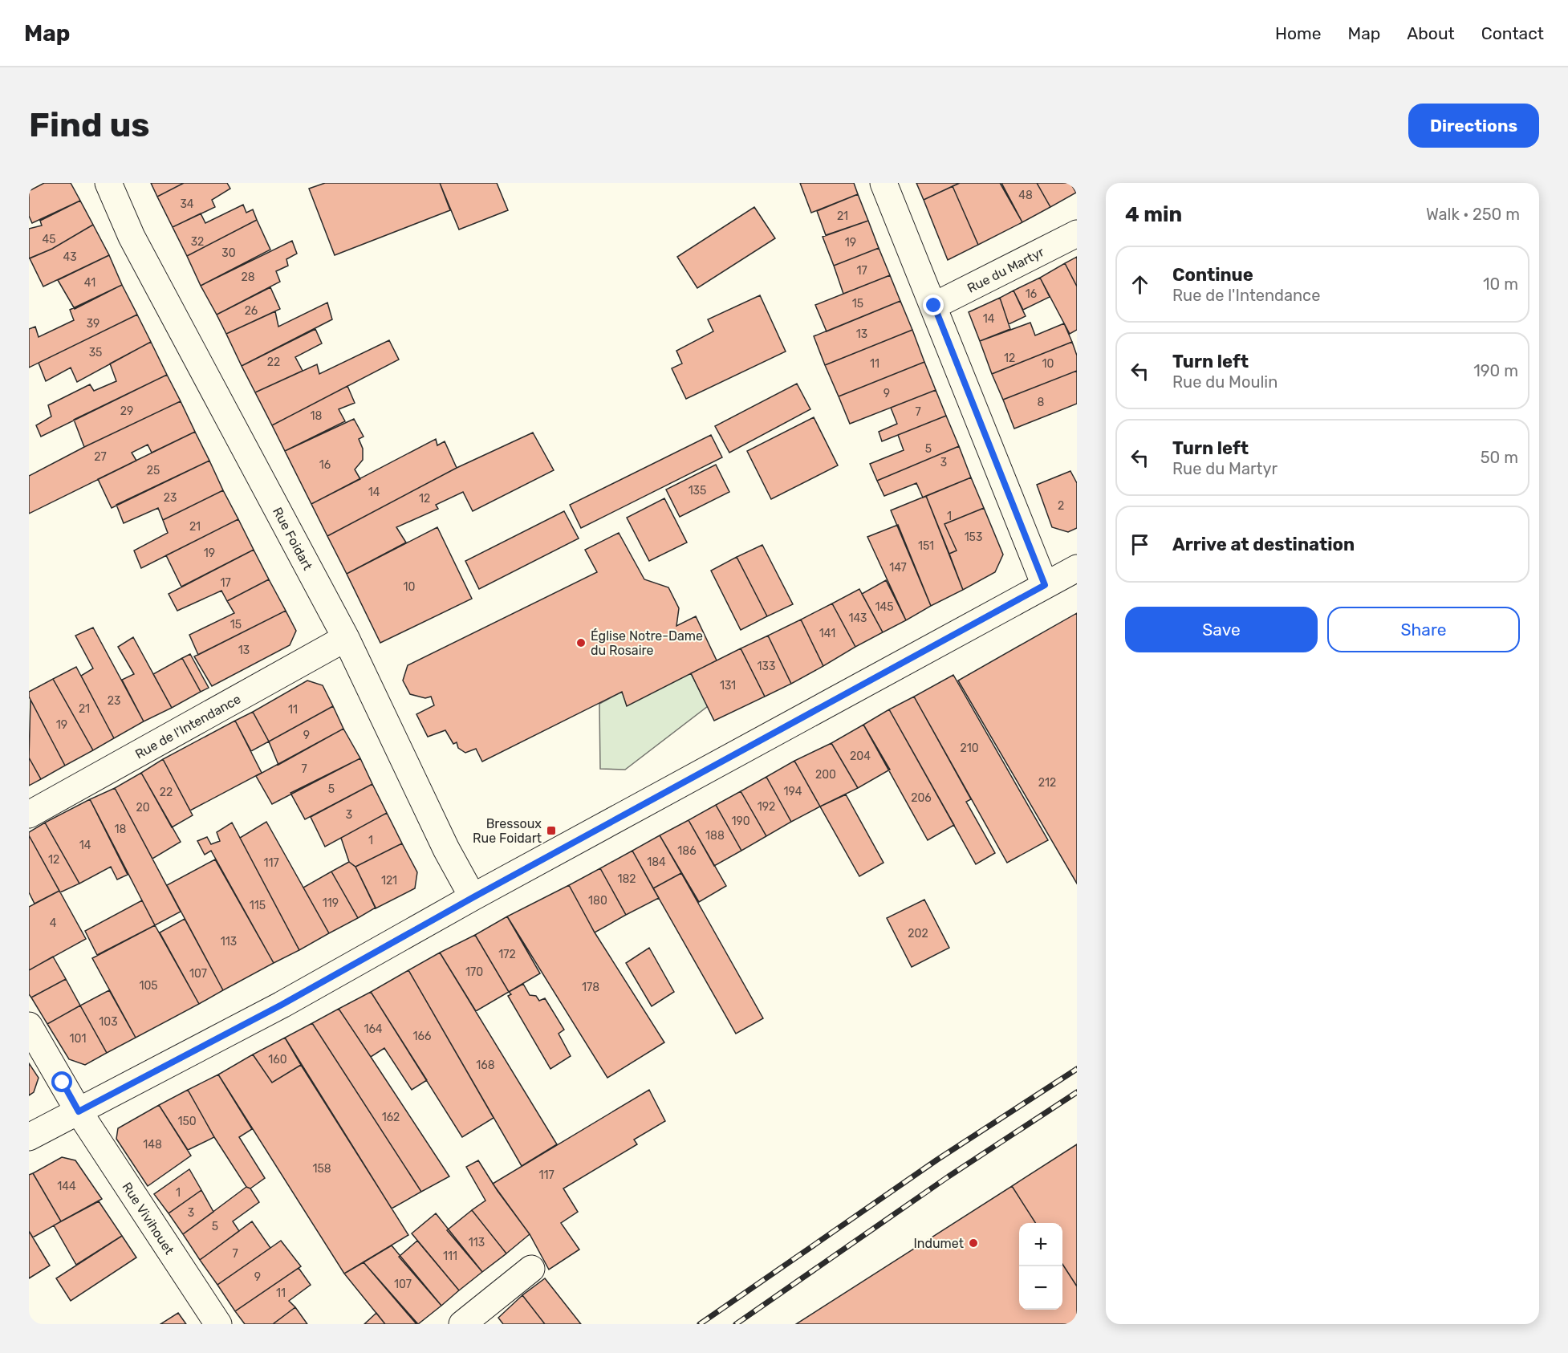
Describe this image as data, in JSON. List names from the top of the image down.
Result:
{
  "streets": {
    "street": [
      "Rue du Martyr",
      "Rue Foidart",
      "Rue de l'Intendance",
      "Rue Vivihouet"
    ]
  },
  "crossings": [
    ["Rue Foidart", "Rue de l'Intendance"]
  ],
  "places": {
    "other": ["Église Notre-Dame du Rosaire", "Indumet"],
    "transit": ["Bressoux Rue Foidart"]
  },
  "house_numbers": [
    "48",
    "34",
    "21",
    "45",
    "32",
    "19",
    "30",
    "43",
    "17",
    "28",
    "41",
    "16",
    "15",
    "26",
    "14",
    "39",
    "13",
    "35",
    "12",
    "22",
    "11",
    "10",
    "9",
    "8",
    "29",
    "7",
    "18",
    "5",
    "27",
    "3",
    "16",
    "25",
    "135",
    "14",
    "23",
    "12",
    "2",
    "1",
    "21",
    "153",
    "151",
    "19",
    "147",
    "17",
    "10",
    "145",
    "143",
    "15",
    "141",
    "13",
    "133",
    "131",
    "23",
    "21",
    "11",
    "19",
    "9",
    "210",
    "204",
    "7",
    "200",
    "212",
    "5",
    "194",
    "22",
    "206",
    "192",
    "20",
    "3",
    "190",
    "18",
    "188",
    "1",
    "14",
    "186",
    "12",
    "184",
    "117",
    "182",
    "121",
    "180",
    "119",
    "115",
    "4",
    "202",
    "113",
    "172",
    "170",
    "107",
    "105",
    "178",
    "103",
    "164",
    "166",
    "101",
    "160",
    "168",
    "162",
    "150",
    "148",
    "158",
    "117",
    "144",
    "1",
    "3",
    "5",
    "113",
    "7",
    "111",
    "9",
    "107",
    "11"
  ],
  "page": {
    "header": "Map",
    "nav": [
      "Home",
      "Map",
      "About",
      "Contact"
    ],
    "buttons": [
      "Directions",
      ["Save", "Share"]
    ],
    "title": "Find us",
    "heading": ["4 min", "Walk · 250 m"],
    "list": [
      ["Continue", "Rue de l'Intendance", "10 m"],
      ["Turn left", "Rue du Moulin", "190 m"],
      ["Turn left", "Rue du Martyr", "50 m"],
      "Arrive at destination"
    ],
    "map_buttons": ["+", "−"]
  }
}
